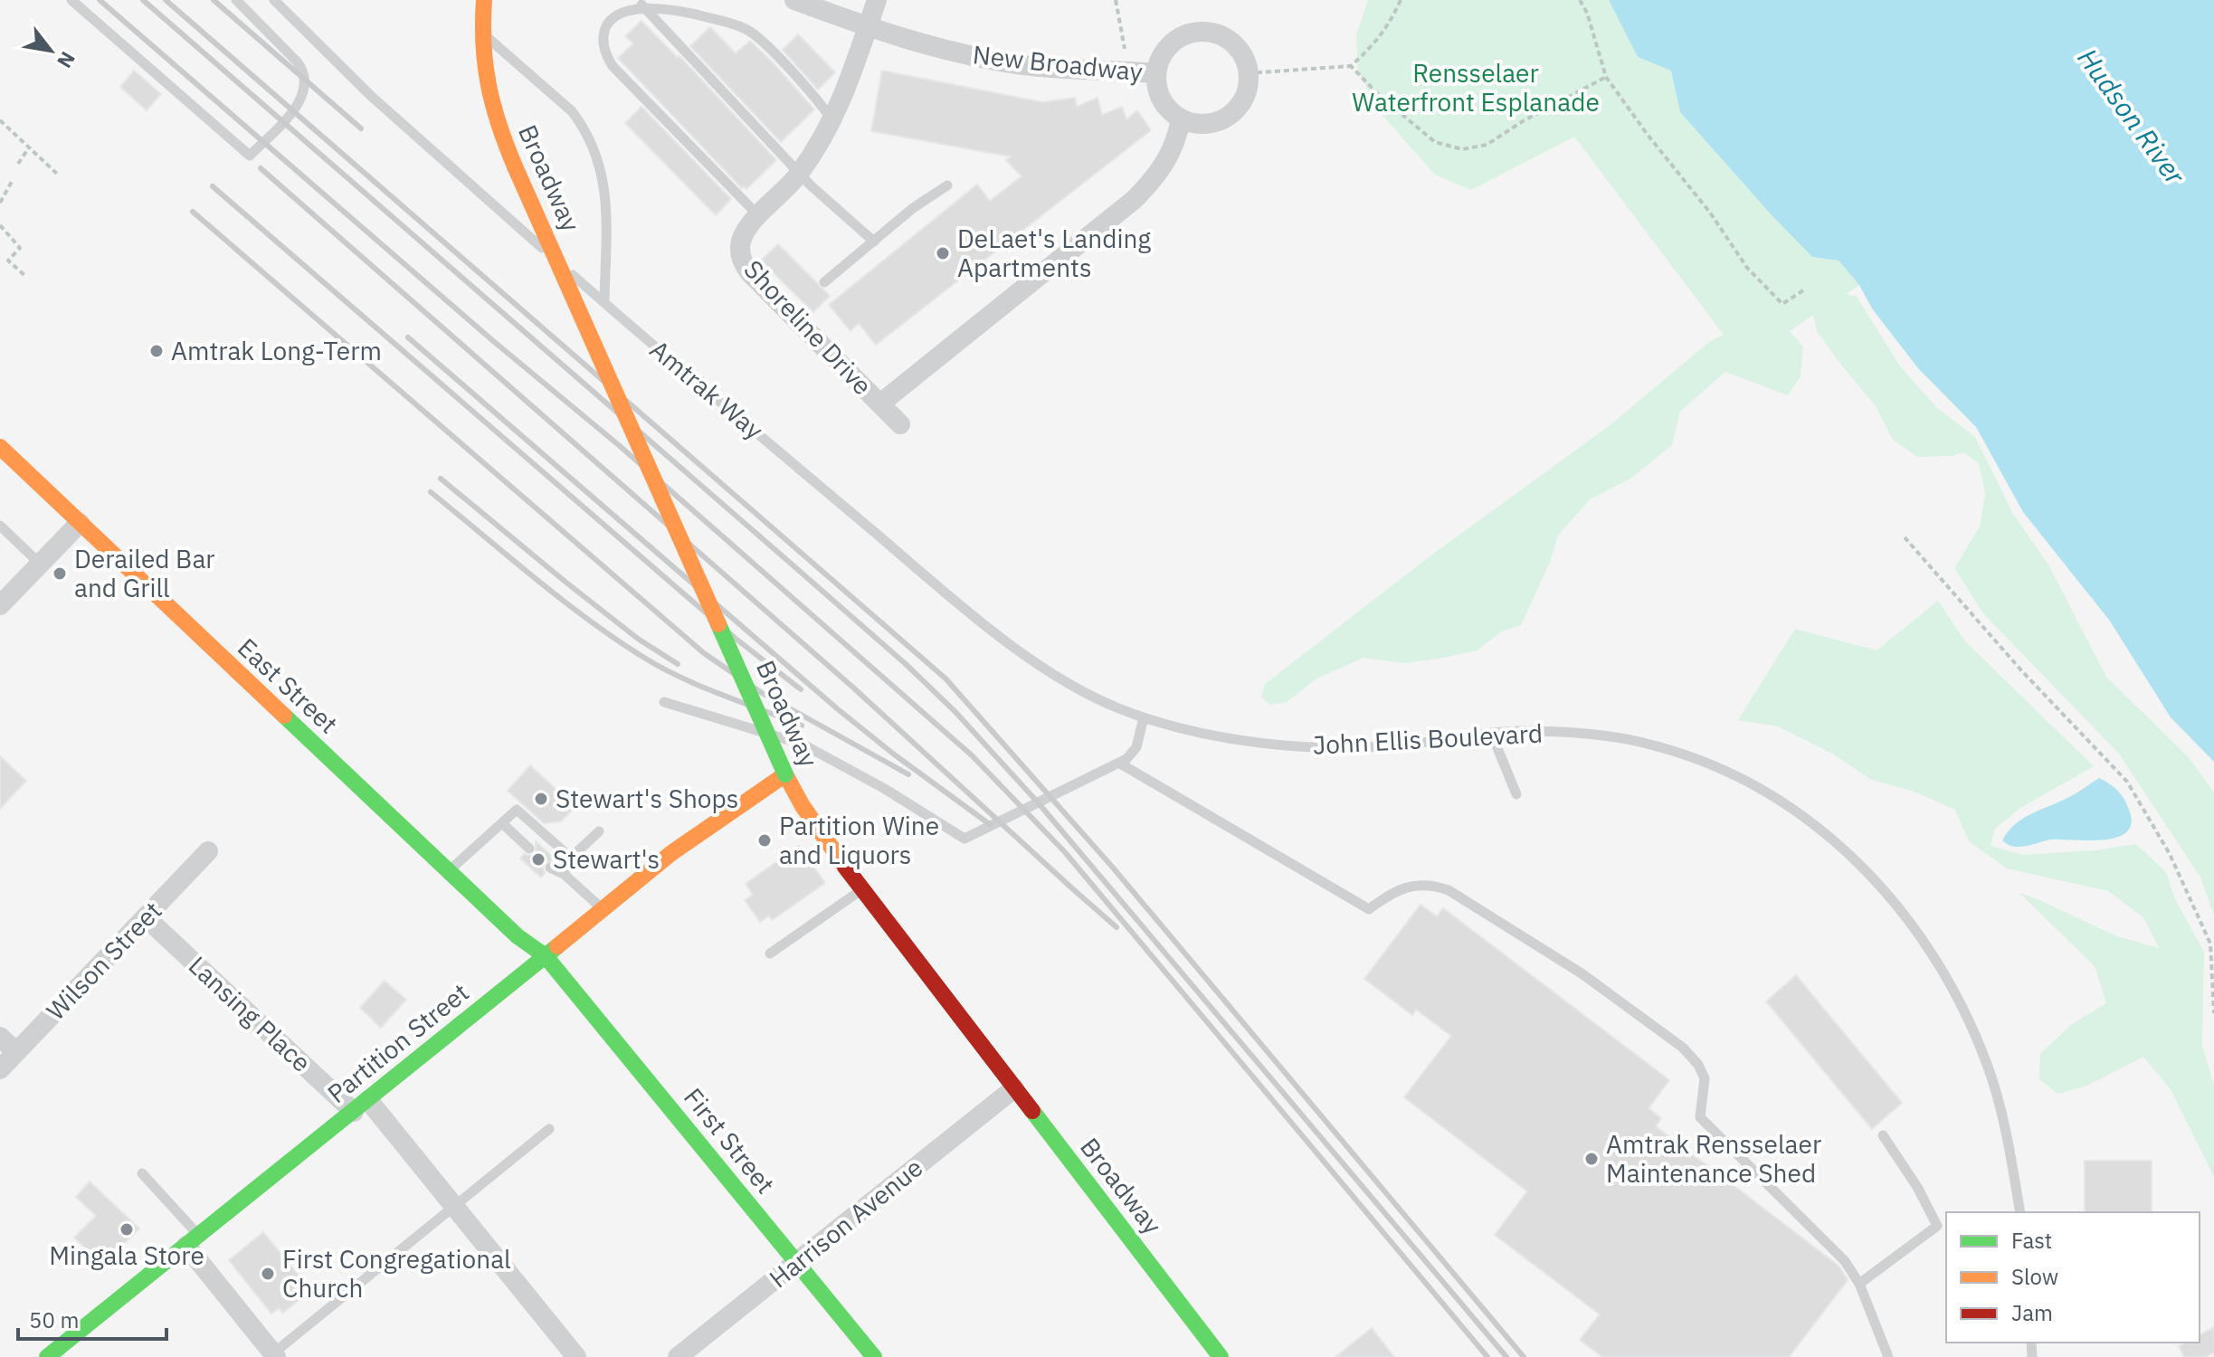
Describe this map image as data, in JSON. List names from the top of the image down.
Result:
{
  "streets": {
    "street": [
      "New Broadway",
      "Broadway",
      "Shoreline Drive",
      "East Street",
      "Wilson Street",
      "Lansing Place",
      "Partition Street",
      "First Street",
      "Harrison Avenue"
    ],
    "lane": ["Amtrak Way", "John Ellis Boulevard"]
  },
  "crossings": [
    ["New Broadway", "Shoreline Drive"],
    ["Broadway", "Partition Street"],
    ["Broadway", "Harrison Avenue"],
    ["Amtrak Way", "John Ellis Boulevard"],
    ["East Street", "Partition Street"],
    ["East Street", "First Street"],
    ["Wilson Street", "Lansing Place"],
    ["Lansing Place", "Partition Street"],
    ["Partition Street", "First Street"],
    ["First Street", "Harrison Avenue"]
  ],
  "water": ["Hudson River"],
  "parks": ["Rensselaer Waterfront Esplanade"],
  "places": [
    "DeLaet's Landing Apartments",
    "Amtrak Long-Term",
    "Derailed Bar and Grill",
    "Stewart's Shops",
    "Partition Wine and Liquors",
    "Stewart's",
    "Amtrak Rensselaer Maintenance Shed",
    "Mingala Store",
    "First Congregational Church"
  ],
  "legend": ["Fast", "Slow", "Jam"],
  "scale_bar": "50 m",
  "north": "bottom right"
}
